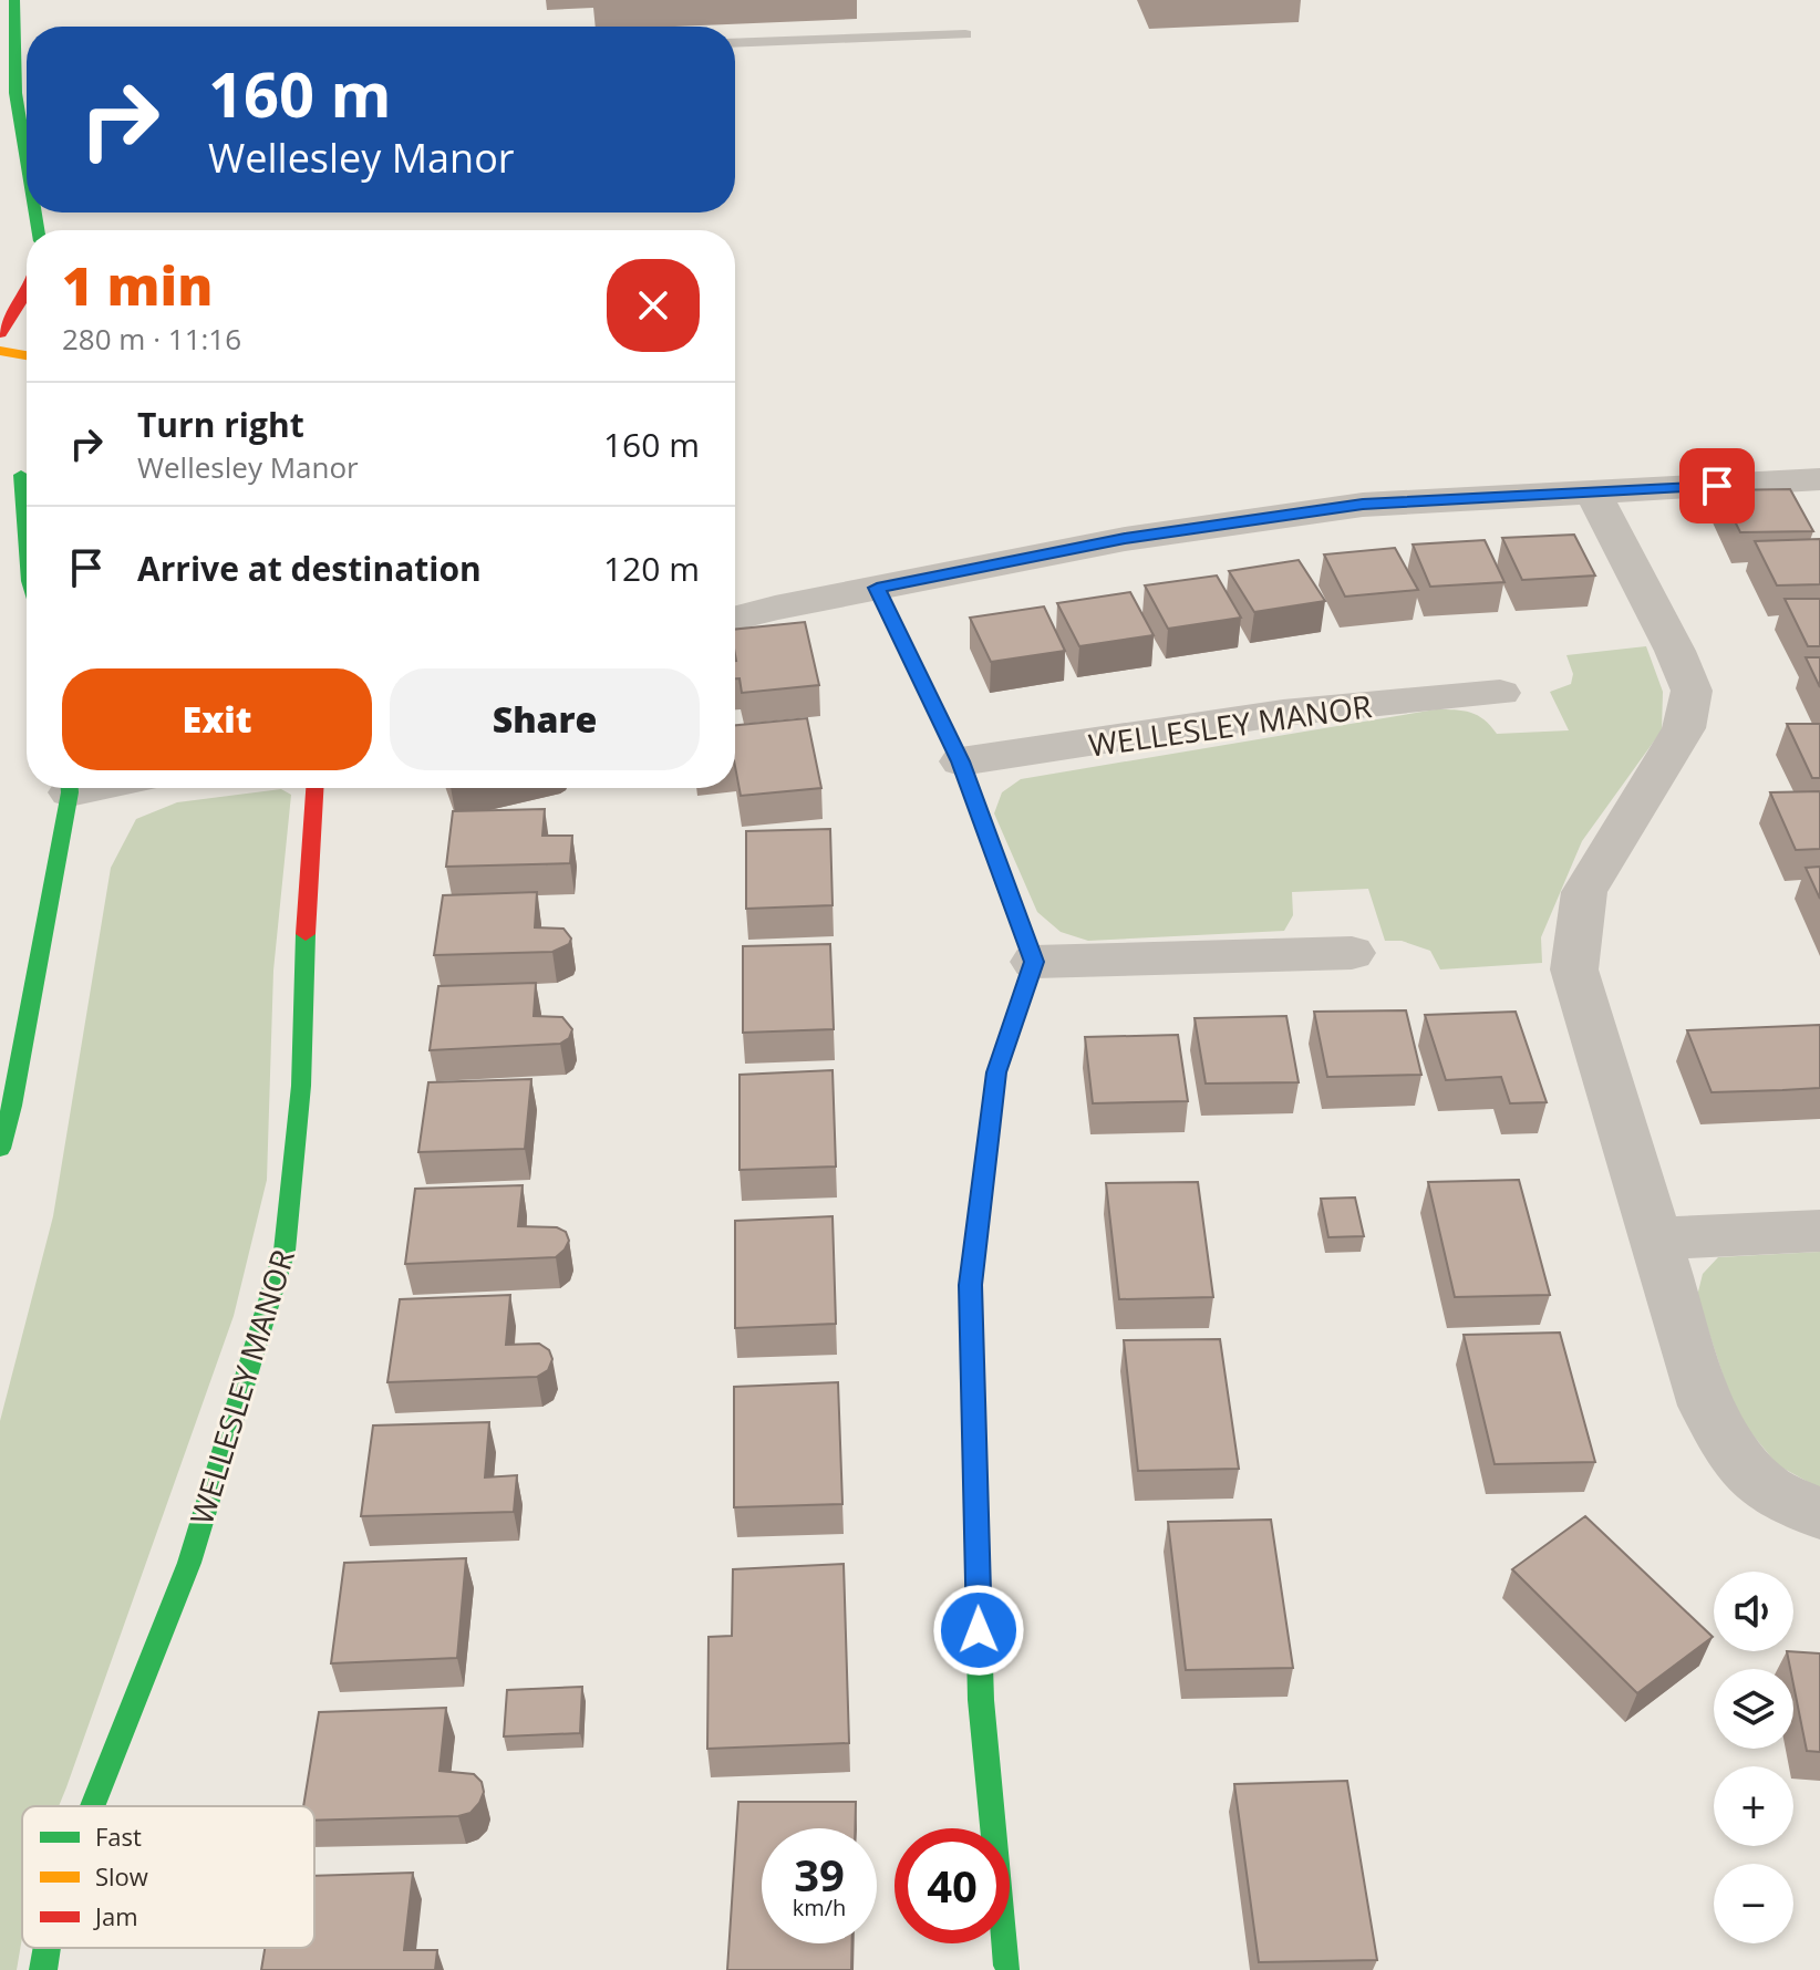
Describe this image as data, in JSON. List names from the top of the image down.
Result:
{
  "streets": {
    "street": ["WELLESLEY MANOR"]
  },
  "legend": ["Fast", "Slow", "Jam"],
  "page": {
    "turn": ["160 m", "Wellesley Manor"],
    "heading": ["1 min", "280 m · 11:16"],
    "list": [
      {
        "name": "Turn right",
        "note": "Wellesley Manor",
        "value": "160 m"
      },
      {
        "name": "Arrive at destination",
        "value": "120 m"
      }
    ],
    "buttons": ["Exit", "Share"],
    "map_buttons": ["+", "−"],
    "speed": "39 km/h",
    "limit": "40"
  }
}
